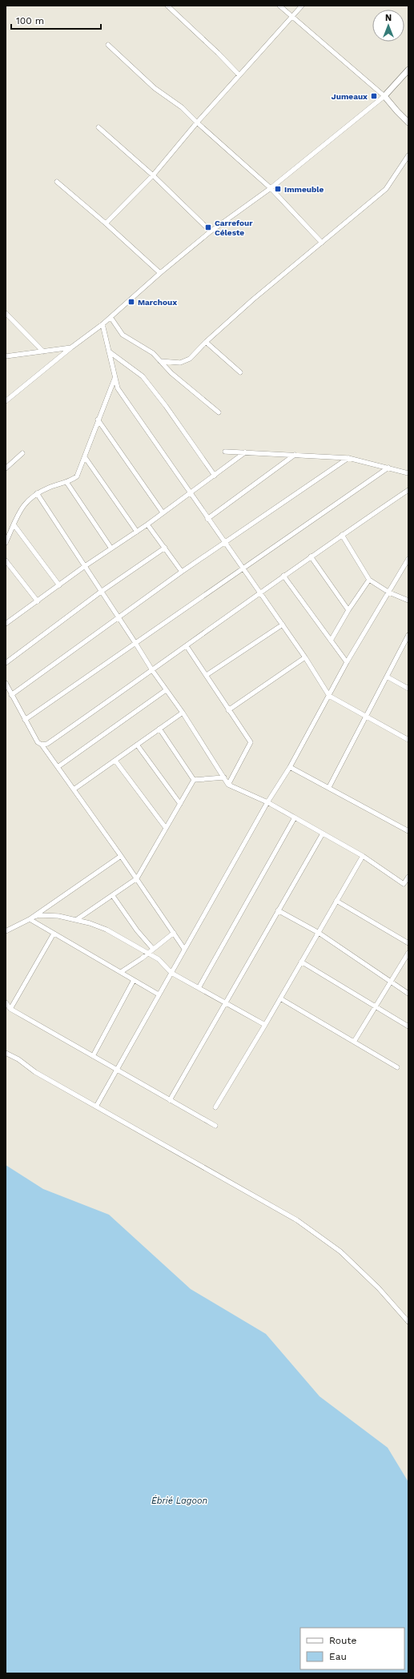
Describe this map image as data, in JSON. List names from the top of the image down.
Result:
{
  "water": ["Ébrié Lagoon"],
  "places": {
    "transit": [
      "Jumeaux",
      "Immeuble",
      "Carrefour Céleste",
      "Marchoux"
    ]
  },
  "legend": ["Route", "Eau"],
  "scale_bar": "100 m",
  "north": "top"
}
